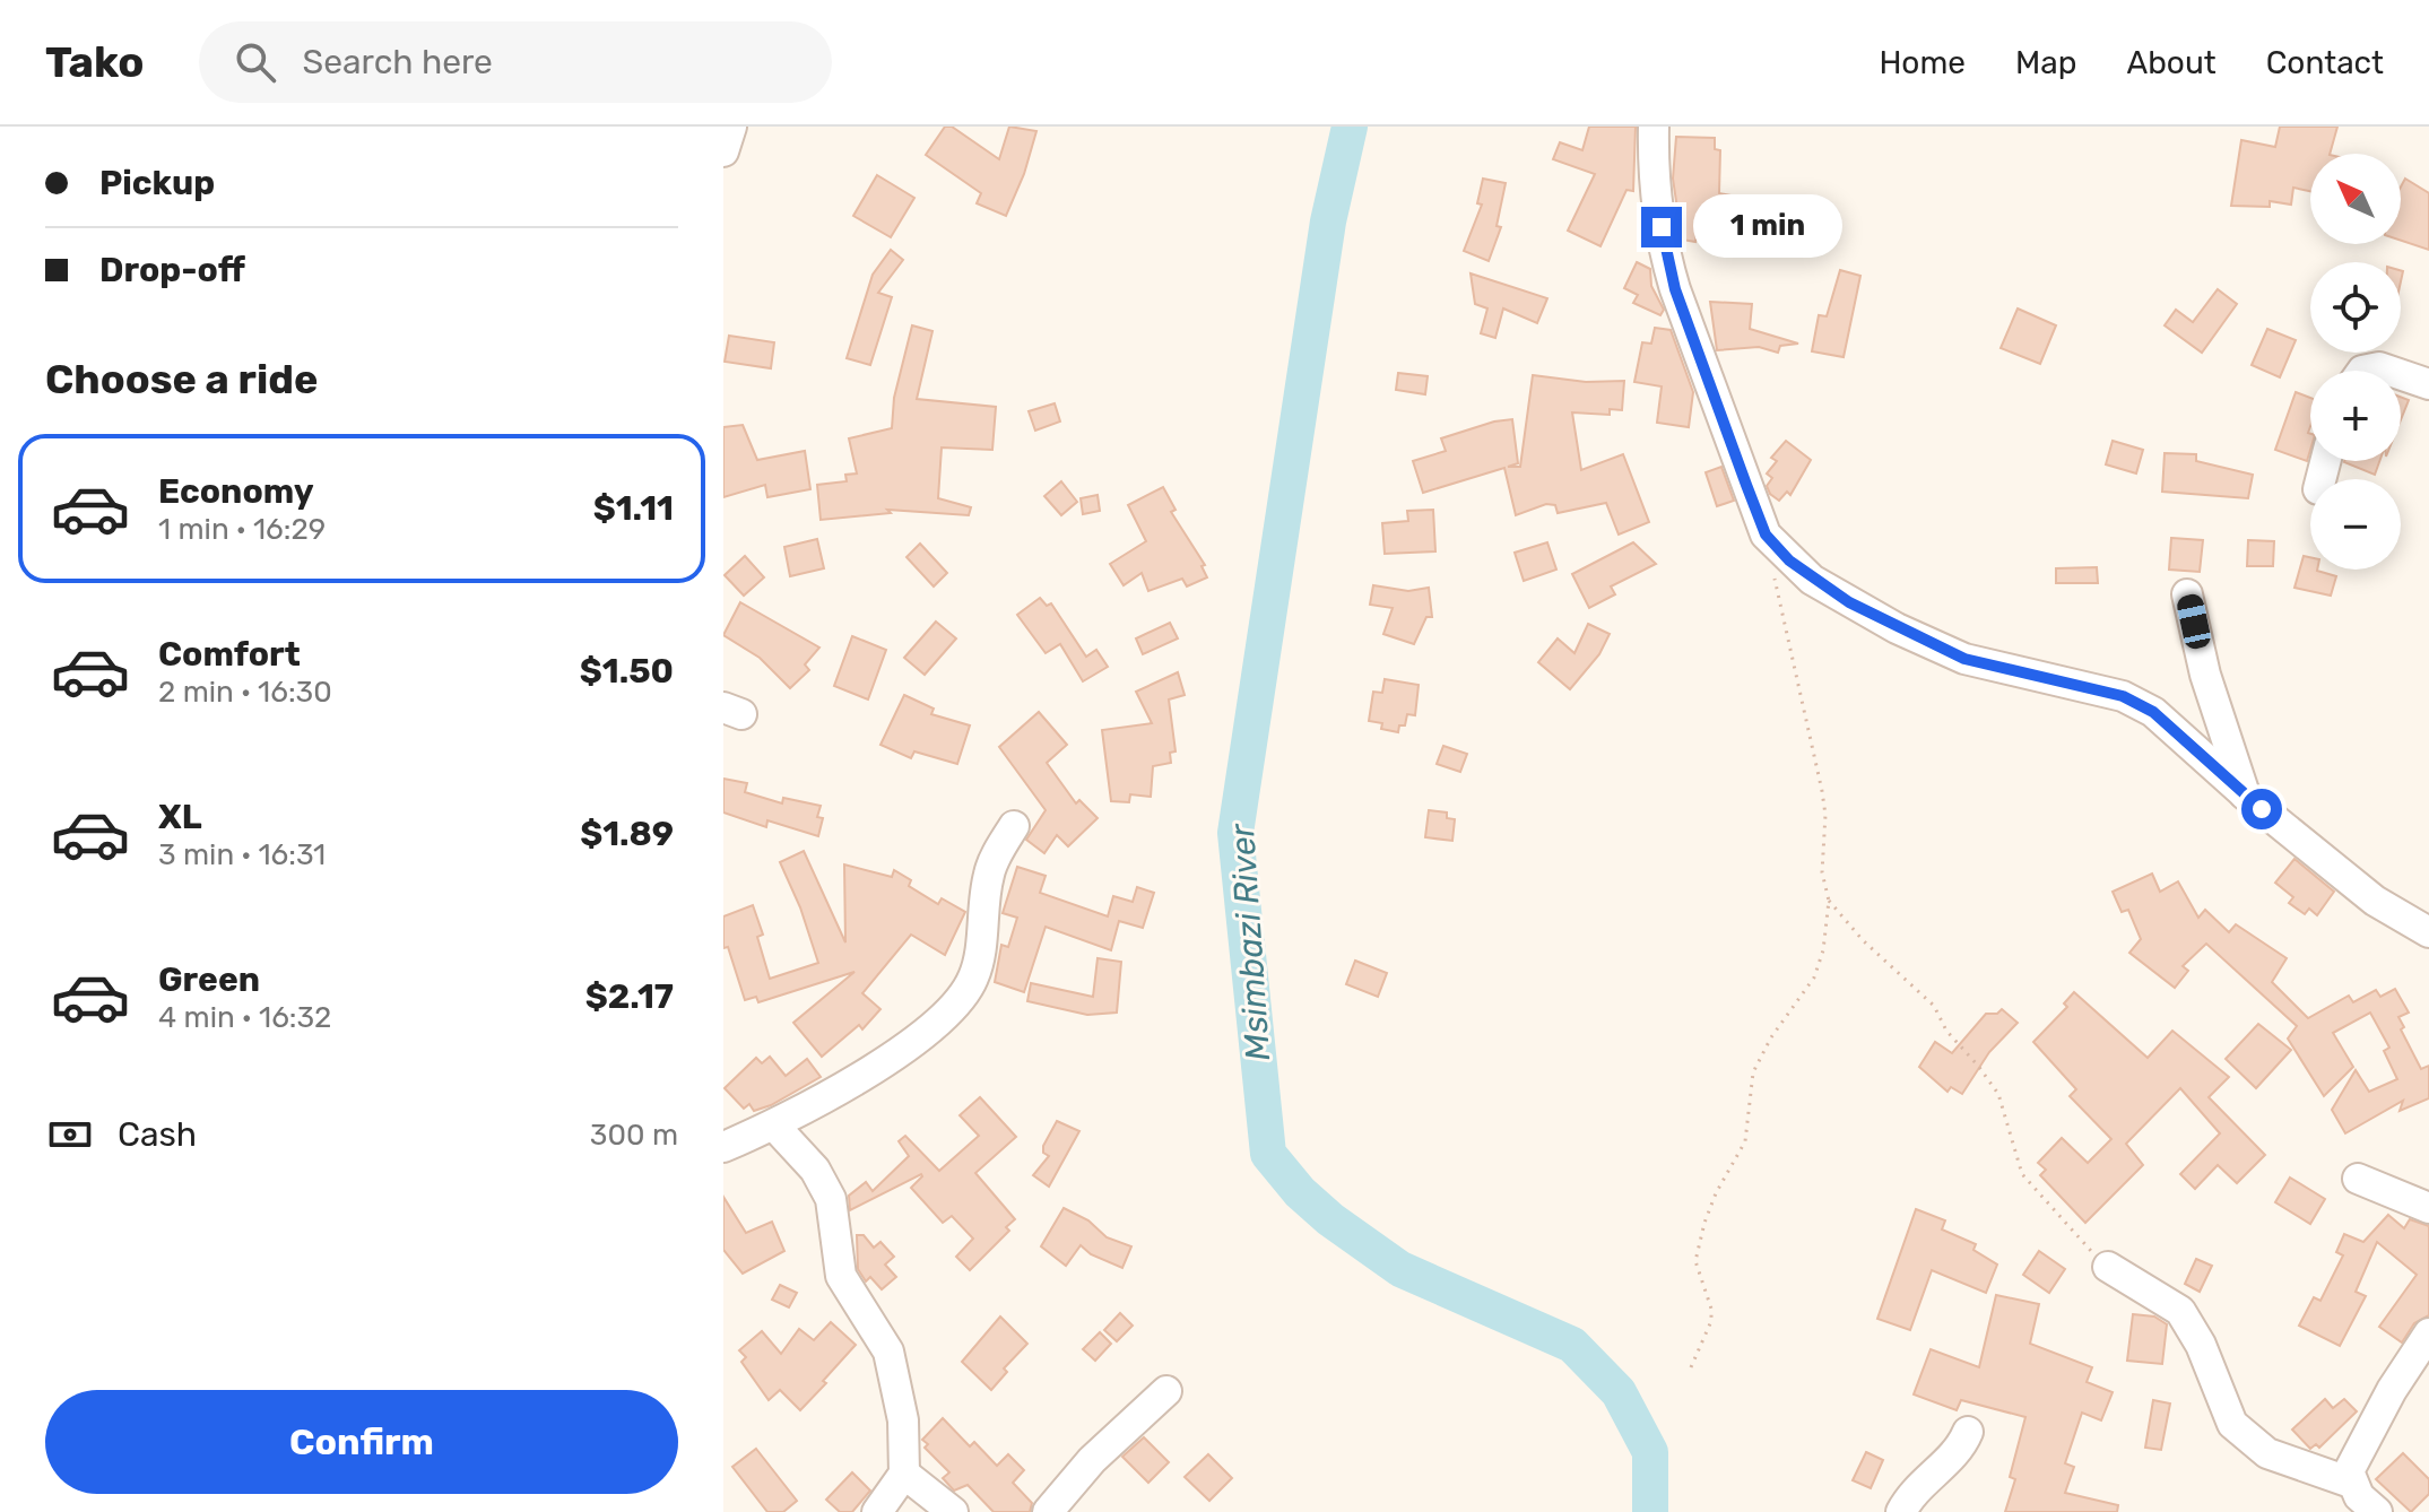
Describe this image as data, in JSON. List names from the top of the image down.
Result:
{
  "water": ["Msimbazi River"],
  "north": "top left",
  "page": {
    "header": "Tako",
    "search": "Search here",
    "nav": [
      "Home",
      "Map",
      "About",
      "Contact"
    ],
    "banner": ["Pickup", "Drop-off"],
    "map_buttons": ["+", "−"],
    "bubble": "1 min",
    "heading": "Choose a ride",
    "list": [
      {
        "name": "Economy",
        "note": "1 min · 16:29",
        "value": "$1.11"
      },
      {
        "name": "Comfort",
        "note": "2 min · 16:30",
        "value": "$1.50"
      },
      {
        "name": "XL",
        "note": "3 min · 16:31",
        "value": "$1.89"
      },
      {
        "name": "Green",
        "note": "4 min · 16:32",
        "value": "$2.17"
      }
    ],
    "pay": ["Cash", "300 m"],
    "buttons": "Confirm"
  }
}
